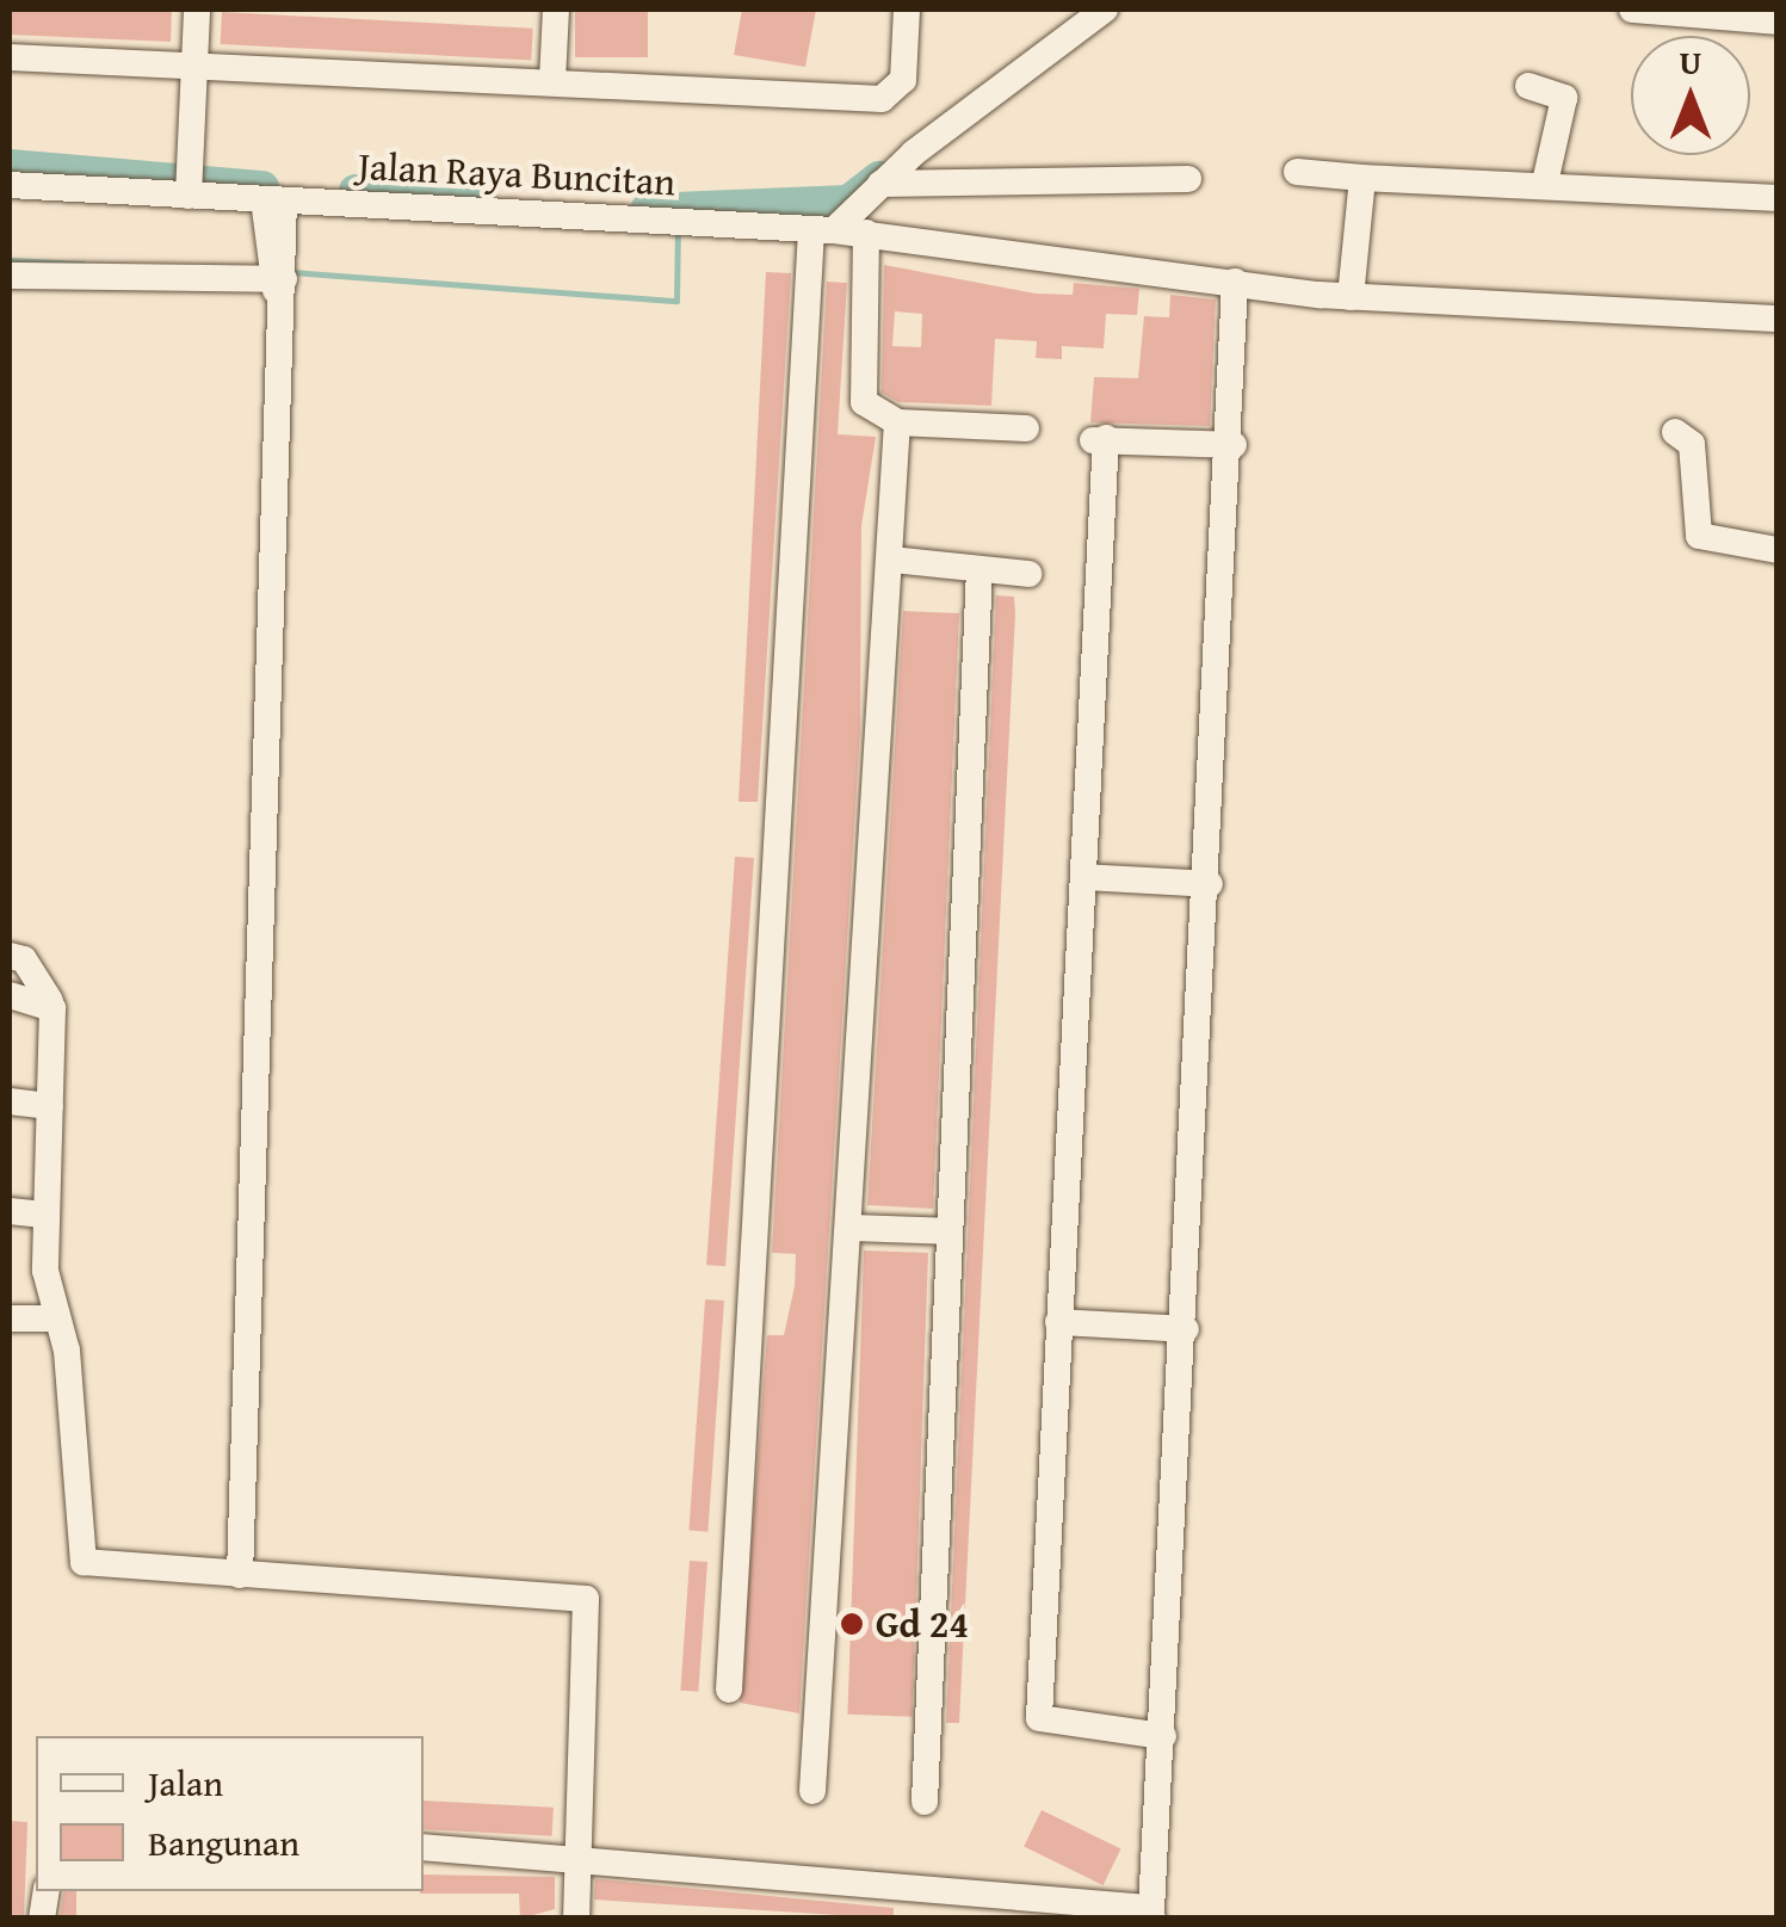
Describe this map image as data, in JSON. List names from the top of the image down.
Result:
{
  "streets": {
    "street": ["Jalan Raya Buncitan"]
  },
  "places": ["Gd 24"],
  "legend": ["Jalan", "Bangunan"],
  "north": "top"
}
